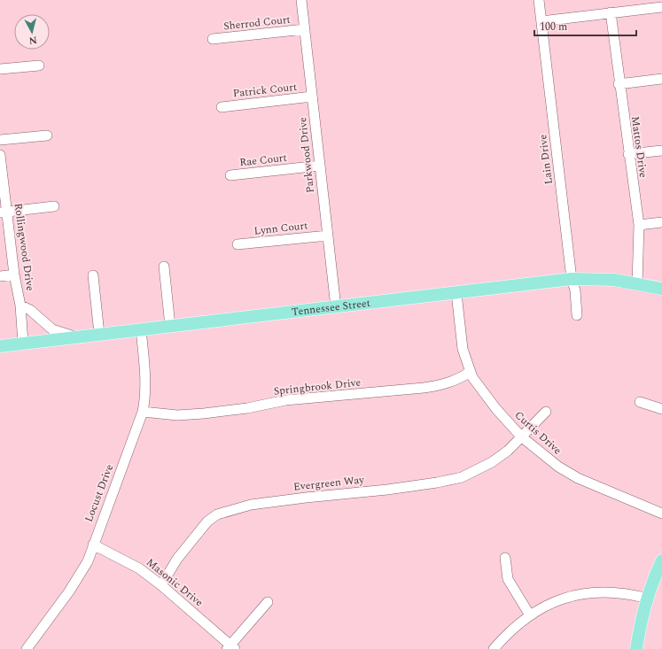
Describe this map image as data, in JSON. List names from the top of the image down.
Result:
{
  "streets": {
    "main road": ["Tennessee Street"],
    "street": [
      "Sherrod Court",
      "Patrick Court",
      "Mattos Drive",
      "Parkwood Drive",
      "Lain Drive",
      "Rae Court",
      "Lynn Court",
      "Rollingwood Drive",
      "Springbrook Drive",
      "Curtis Drive",
      "Evergreen Way",
      "Locust Drive",
      "Masonic Drive"
    ]
  },
  "crossings": [
    ["Sherrod Court", "Parkwood Drive"],
    ["Patrick Court", "Parkwood Drive"],
    ["Mattos Drive", "Tennessee Street"],
    ["Parkwood Drive", "Rae Court"],
    ["Parkwood Drive", "Lynn Court"],
    ["Parkwood Drive", "Tennessee Street"],
    ["Lain Drive", "Tennessee Street"],
    ["Rollingwood Drive", "Tennessee Street"],
    ["Tennessee Street", "Curtis Drive"],
    ["Tennessee Street", "Locust Drive"],
    ["Springbrook Drive", "Curtis Drive"],
    ["Springbrook Drive", "Locust Drive"],
    ["Curtis Drive", "Evergreen Way"],
    ["Evergreen Way", "Masonic Drive"],
    ["Locust Drive", "Masonic Drive"]
  ],
  "scale_bar": "100 m",
  "north": "bottom"
}
